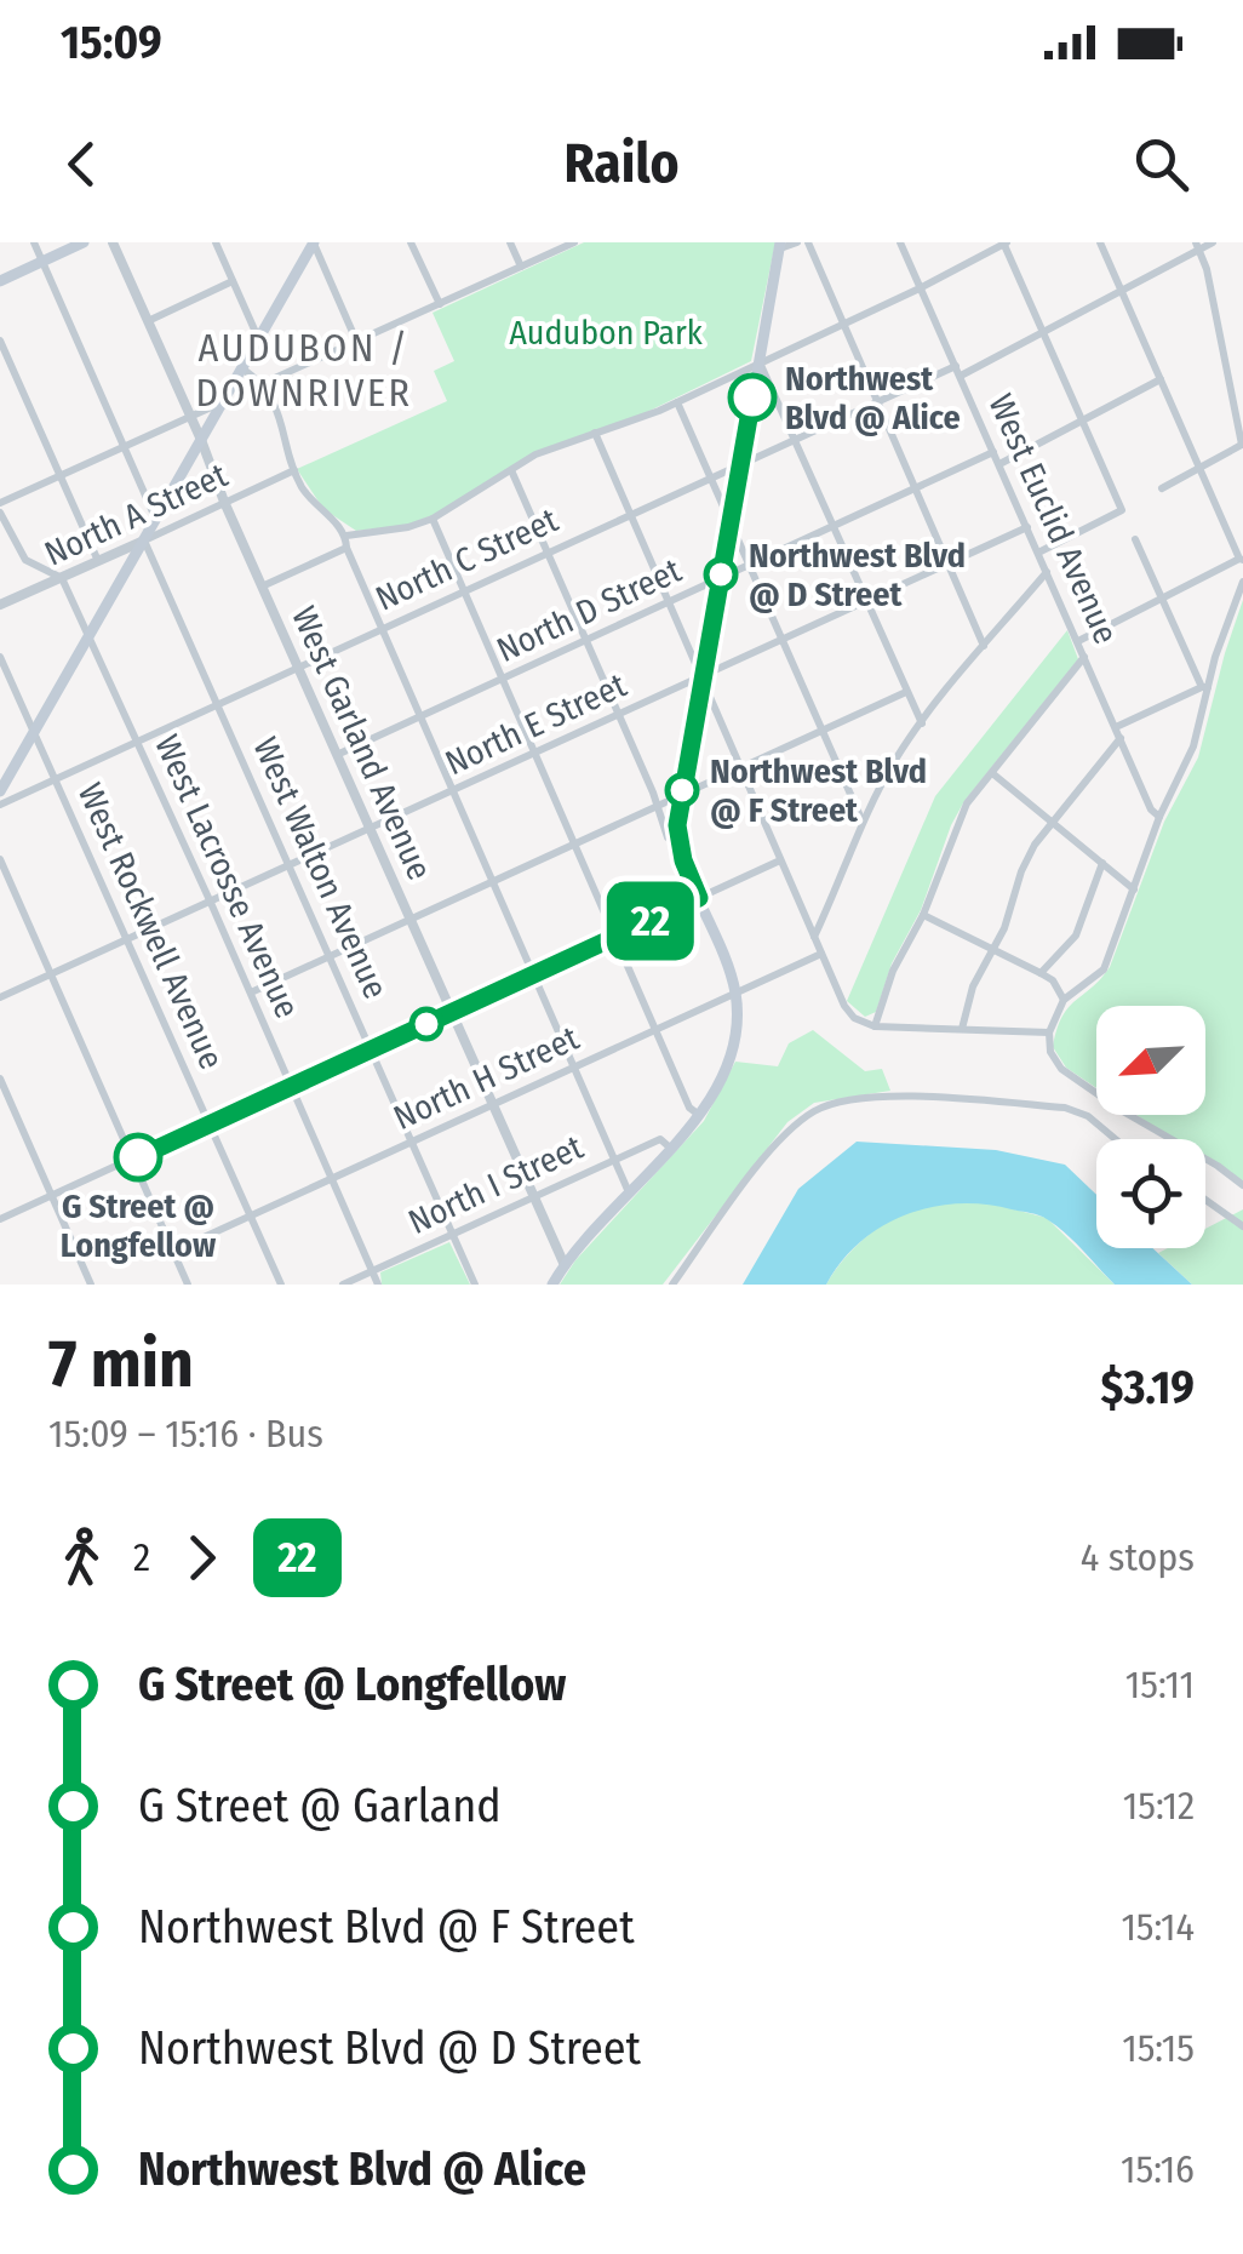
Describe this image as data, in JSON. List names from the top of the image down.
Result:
{
  "streets": {
    "street": [
      "North A Street",
      "West Euclid Avenue",
      "North C Street",
      "North D Street",
      "North E Street",
      "West Garland Avenue",
      "West Walton Avenue",
      "West Lacrosse Avenue",
      "West Rockwell Avenue",
      "North H Street",
      "North I Street"
    ]
  },
  "crossings": [
    ["North A Street", "West Garland Avenue"],
    ["North A Street", "West Walton Avenue"],
    ["North A Street", "West Lacrosse Avenue"],
    ["West Euclid Avenue", "North C Street"],
    ["West Euclid Avenue", "North D Street"],
    ["West Euclid Avenue", "North E Street"],
    ["North C Street", "West Garland Avenue"],
    ["North C Street", "West Walton Avenue"],
    ["North C Street", "West Lacrosse Avenue"],
    ["North C Street", "West Rockwell Avenue"],
    ["North D Street", "West Garland Avenue"],
    ["North E Street", "West Garland Avenue"],
    ["North E Street", "West Walton Avenue"],
    ["North E Street", "West Lacrosse Avenue"],
    ["North E Street", "West Rockwell Avenue"],
    ["West Garland Avenue", "North H Street"],
    ["West Garland Avenue", "North I Street"],
    ["West Walton Avenue", "North H Street"],
    ["West Walton Avenue", "North I Street"],
    ["West Lacrosse Avenue", "North H Street"],
    ["West Lacrosse Avenue", "North I Street"],
    ["West Rockwell Avenue", "North H Street"]
  ],
  "districts": ["AUDUBON / DOWNRIVER"],
  "parks": ["Audubon Park"],
  "places": [
    "Northwest Blvd @ Alice",
    "Northwest Blvd @ D Street",
    "Northwest Blvd @ F Street",
    "G Street @ Longfellow"
  ],
  "lines": ["bus line 22"],
  "north": "bottom left",
  "page": {
    "status": "15:09",
    "header": "Railo",
    "on_map": "22",
    "heading": ["7 min", "15:09 – 15:16 · Bus", "$3.19"],
    "legs": ["2", "22", "4 stops"],
    "list": [
      {
        "name": "G Street @ Longfellow",
        "value": "15:11"
      },
      {
        "name": "G Street @ Garland",
        "value": "15:12"
      },
      {
        "name": "Northwest Blvd @ F Street",
        "value": "15:14"
      },
      {
        "name": "Northwest Blvd @ D Street",
        "value": "15:15"
      },
      {
        "name": "Northwest Blvd @ Alice",
        "value": "15:16"
      }
    ]
  }
}
